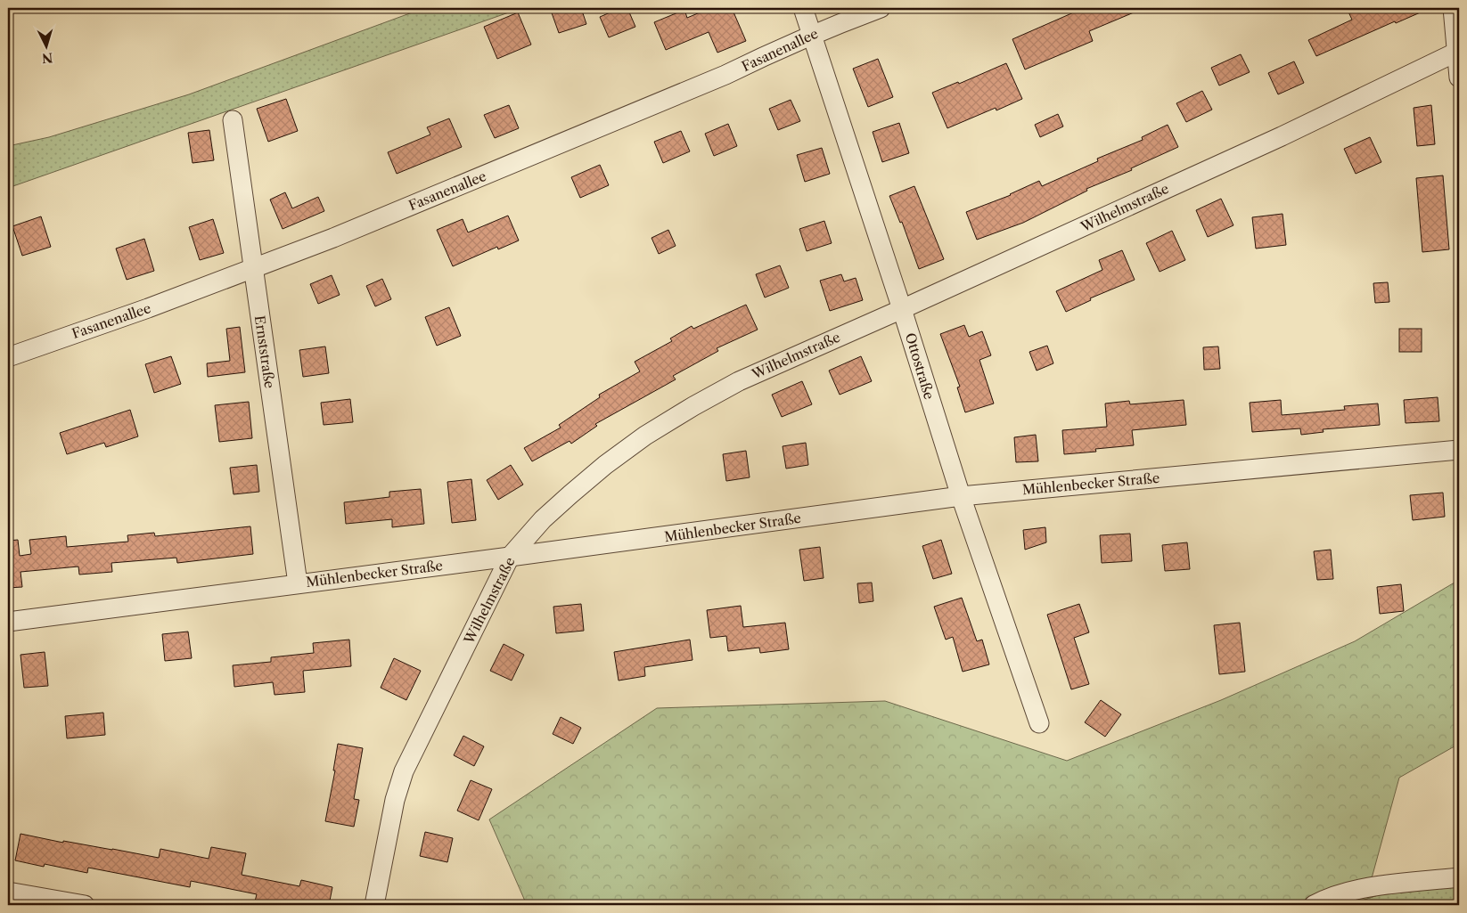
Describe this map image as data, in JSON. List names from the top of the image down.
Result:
{
  "streets": {
    "street": [
      "Fasanenallee",
      "Wilhelmstraße",
      "Ernststraße",
      "Ottostraße",
      "Mühlenbecker Straße"
    ]
  },
  "crossings": [
    ["Fasanenallee", "Ernststraße"],
    ["Fasanenallee", "Ottostraße"],
    ["Wilhelmstraße", "Ottostraße"],
    ["Wilhelmstraße", "Mühlenbecker Straße"],
    ["Ernststraße", "Mühlenbecker Straße"],
    ["Ottostraße", "Mühlenbecker Straße"]
  ],
  "north": "bottom"
}
